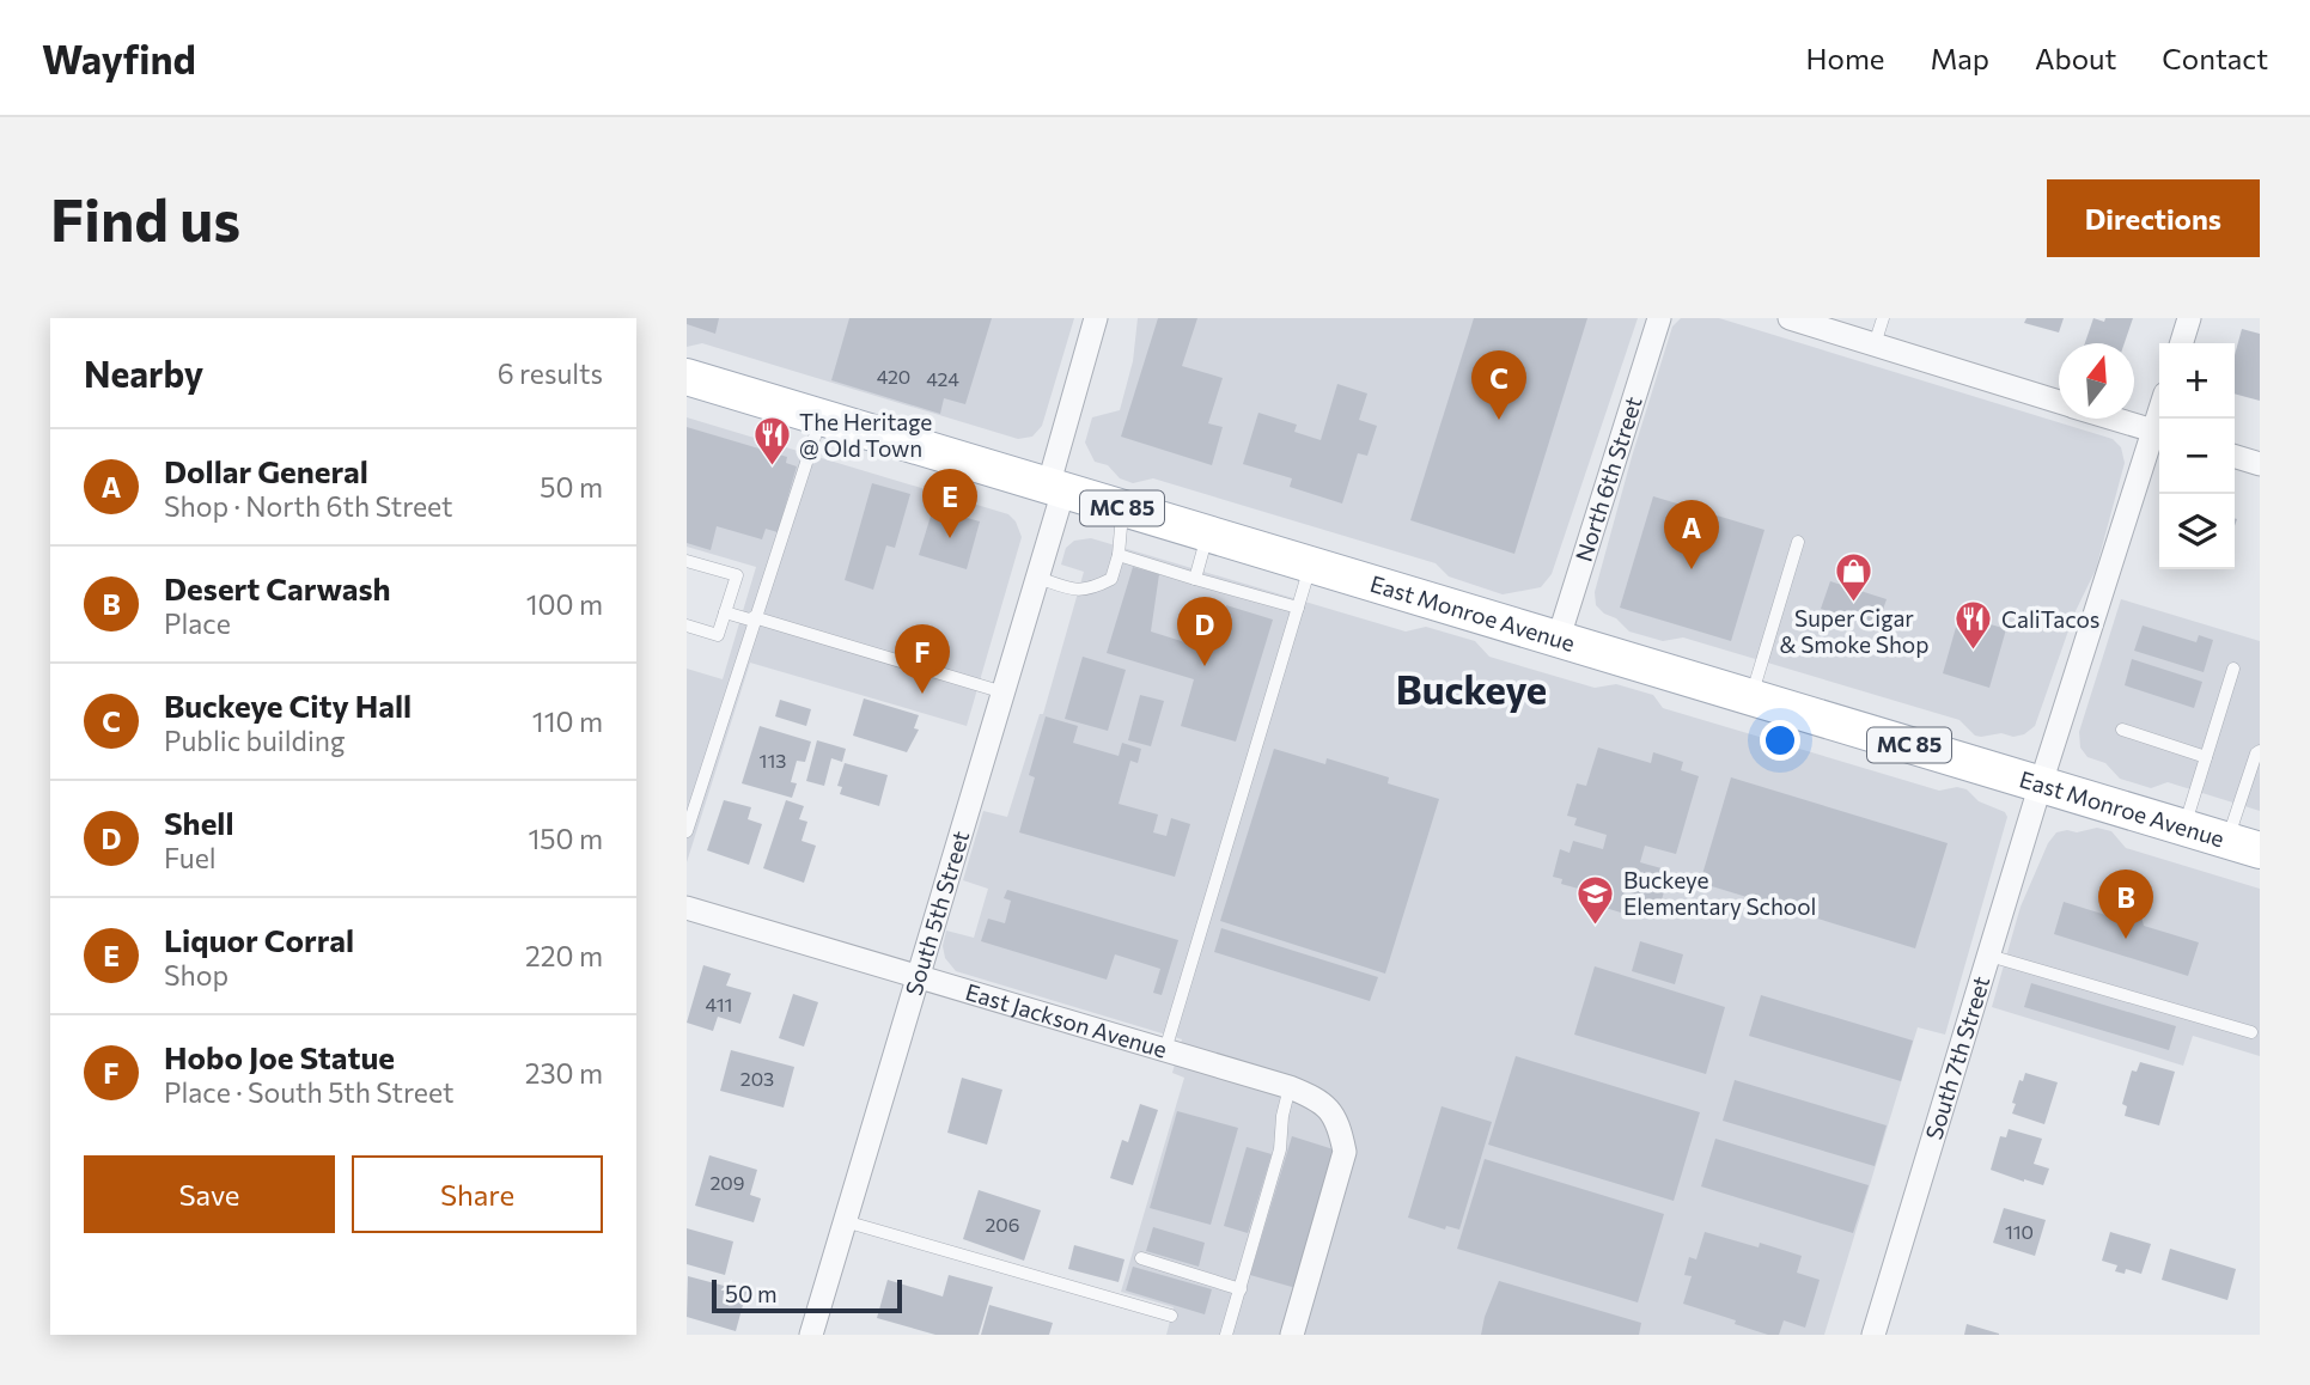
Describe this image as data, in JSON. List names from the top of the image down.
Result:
{
  "streets": {
    "main road": ["MC 85", "East Monroe Avenue"],
    "street": [
      "North 6th Street",
      "South 5th Street",
      "East Jackson Avenue",
      "South 7th Street"
    ]
  },
  "crossings": [
    ["North 6th Street", "East Monroe Avenue"],
    ["East Monroe Avenue", "South 5th Street"],
    ["East Monroe Avenue", "South 7th Street"],
    ["South 5th Street", "East Jackson Avenue"]
  ],
  "districts": ["Buckeye"],
  "places": {
    "restaurant": ["The Heritage @ Old Town", "CaliTacos"],
    "shop": ["Super Cigar & Smoke Shop"],
    "school or university": ["Buckeye Elementary School"]
  },
  "house_numbers": [
    "420",
    "424",
    "113",
    "411",
    "203",
    "209",
    "206",
    "110"
  ],
  "scale_bar": "50 m",
  "north": "top",
  "page": {
    "header": "Wayfind",
    "nav": [
      "Home",
      "Map",
      "About",
      "Contact"
    ],
    "buttons": [
      "Directions",
      ["Save", "Share"]
    ],
    "title": "Find us",
    "heading": ["Nearby", "6 results"],
    "map_buttons": ["+", "−"],
    "pins": [
      "C",
      "E",
      "A",
      "D",
      "F",
      "B"
    ],
    "list": [
      {
        "mark": "A",
        "name": "Dollar General",
        "note": "Shop · North 6th Street",
        "value": "50 m"
      },
      {
        "mark": "B",
        "name": "Desert Carwash",
        "note": "Place",
        "value": "100 m"
      },
      {
        "mark": "C",
        "name": "Buckeye City Hall",
        "note": "Public building",
        "value": "110 m"
      },
      {
        "mark": "D",
        "name": "Shell",
        "note": "Fuel",
        "value": "150 m"
      },
      {
        "mark": "E",
        "name": "Liquor Corral",
        "note": "Shop",
        "value": "220 m"
      },
      {
        "mark": "F",
        "name": "Hobo Joe Statue",
        "note": "Place · South 5th Street",
        "value": "230 m"
      }
    ],
    "scale": "50 m"
  }
}
